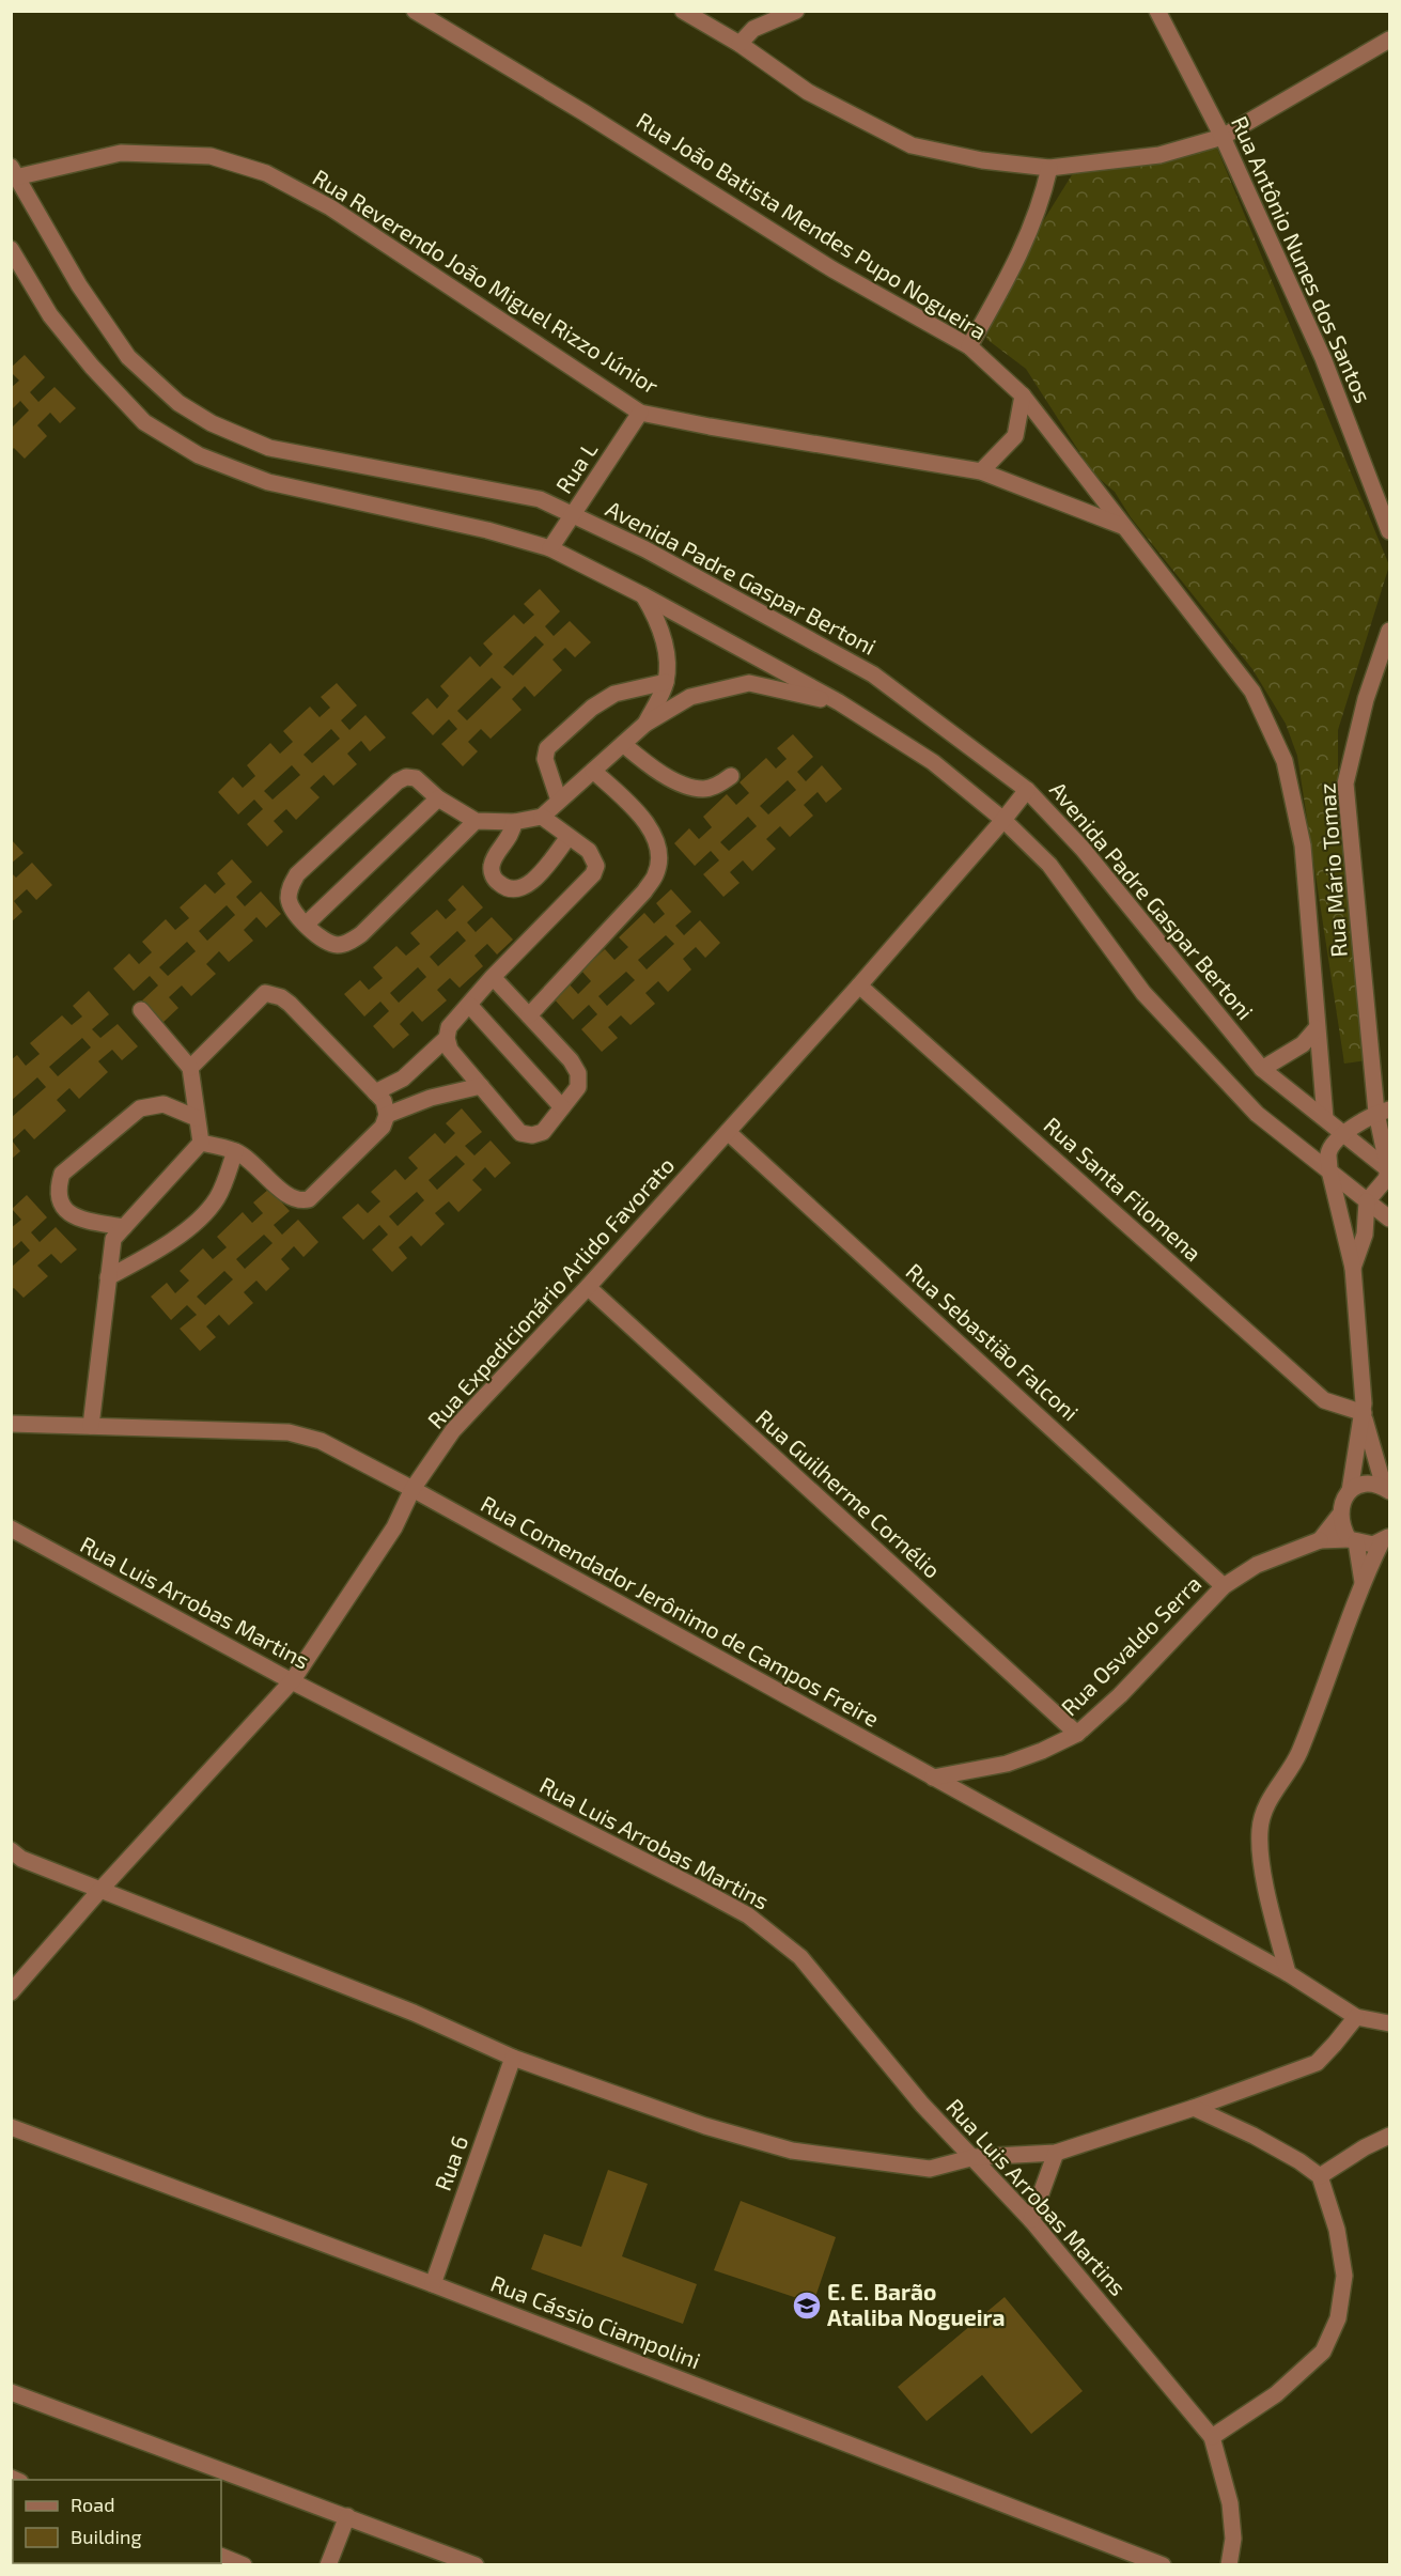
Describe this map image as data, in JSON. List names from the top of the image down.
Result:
{
  "streets": {
    "street": [
      "Rua João Batista Mendes Pupo Nogueira",
      "Rua Antônio Nunes dos Santos",
      "Rua Reverendo João Miguel Rizzo Júnior",
      "Rua L",
      "Avenida Padre Gaspar Bertoni",
      "Rua Mário Tomaz",
      "Rua Santa Filomena",
      "Rua Expedicionário Arlido Favorato",
      "Rua Sebastião Falconi",
      "Rua Guilherme Cornélio",
      "Rua Luis Arrobas Martins",
      "Rua Comendador Jerônimo de Campos Freire",
      "Rua Osvaldo Serra",
      "Rua 6",
      "Rua Cássio Ciampolini"
    ]
  },
  "crossings": [
    ["Rua João Batista Mendes Pupo Nogueira", "Rua Reverendo João Miguel Rizzo Júnior"],
    ["Rua João Batista Mendes Pupo Nogueira", "Avenida Padre Gaspar Bertoni"],
    ["Rua Reverendo João Miguel Rizzo Júnior", "Rua L"],
    ["Rua Reverendo João Miguel Rizzo Júnior", "Avenida Padre Gaspar Bertoni"],
    ["Rua L", "Avenida Padre Gaspar Bertoni"],
    ["Avenida Padre Gaspar Bertoni", "Rua Mário Tomaz"],
    ["Avenida Padre Gaspar Bertoni", "Rua Expedicionário Arlido Favorato"],
    ["Rua Santa Filomena", "Rua Expedicionário Arlido Favorato"],
    ["Rua Expedicionário Arlido Favorato", "Rua Sebastião Falconi"],
    ["Rua Expedicionário Arlido Favorato", "Rua Guilherme Cornélio"],
    ["Rua Expedicionário Arlido Favorato", "Rua Luis Arrobas Martins"],
    ["Rua Expedicionário Arlido Favorato", "Rua Comendador Jerônimo de Campos Freire"],
    ["Rua Sebastião Falconi", "Rua Osvaldo Serra"],
    ["Rua Guilherme Cornélio", "Rua Osvaldo Serra"],
    ["Rua Comendador Jerônimo de Campos Freire", "Rua Osvaldo Serra"],
    ["Rua 6", "Rua Cássio Ciampolini"]
  ],
  "places": {
    "school or university": ["E. E. Barão Ataliba Nogueira"]
  },
  "legend": ["Road", "Building"]
}
